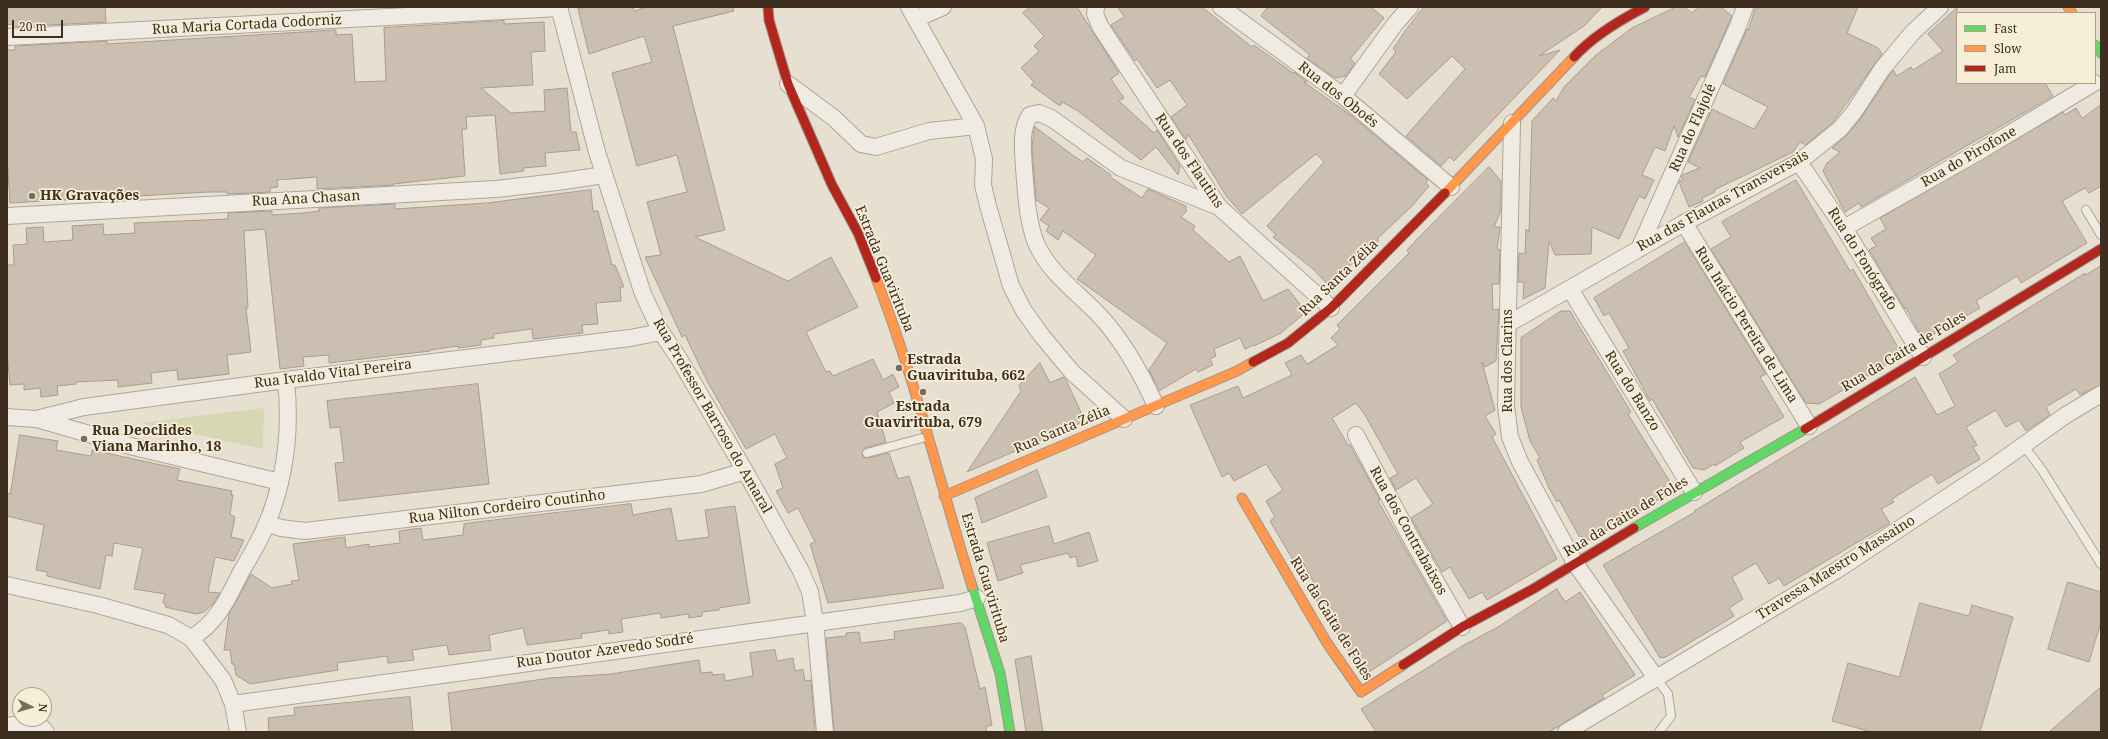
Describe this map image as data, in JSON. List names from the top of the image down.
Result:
{
  "streets": {
    "street": [
      "Rua Maria Cortada Codorniz",
      "Rua dos Oboés",
      "Rua do Flajolé",
      "Rua do Pirofone",
      "Rua dos Flautins",
      "Rua Ana Chasan",
      "Rua das Flautas Transversais",
      "Rua do Fonógrafo",
      "Estrada Guavirituba",
      "Rua Santa Zélia",
      "Rua Inácio Pereira de Lima",
      "Rua da Gaita de Foles",
      "Rua dos Clarins",
      "Rua Ivaldo Vital Pereira",
      "Rua do Banzo",
      "Rua Professor Barroso do Amaral",
      "Rua Nilton Cordeiro Coutinho",
      "Rua dos Contrabaixos",
      "Travessa Maestro Massaino",
      "Rua Doutor Azevedo Sodré"
    ]
  },
  "crossings": [
    ["Rua Maria Cortada Codorniz", "Rua Professor Barroso do Amaral"],
    ["Rua dos Oboés", "Rua Santa Zélia"],
    ["Rua do Flajolé", "Rua das Flautas Transversais"],
    ["Rua do Pirofone", "Rua do Fonógrafo"],
    ["Rua dos Flautins", "Rua Santa Zélia"],
    ["Rua Ana Chasan", "Rua Professor Barroso do Amaral"],
    ["Rua das Flautas Transversais", "Rua do Fonógrafo"],
    ["Rua das Flautas Transversais", "Rua Inácio Pereira de Lima"],
    ["Rua das Flautas Transversais", "Rua dos Clarins"],
    ["Rua das Flautas Transversais", "Rua do Banzo"],
    ["Rua do Fonógrafo", "Rua da Gaita de Foles"],
    ["Estrada Guavirituba", "Rua Santa Zélia"],
    ["Estrada Guavirituba", "Rua Doutor Azevedo Sodré"],
    ["Rua Santa Zélia", "Rua dos Clarins"],
    ["Rua Inácio Pereira de Lima", "Rua da Gaita de Foles"],
    ["Rua da Gaita de Foles", "Rua dos Clarins"],
    ["Rua da Gaita de Foles", "Rua do Banzo"],
    ["Rua da Gaita de Foles", "Rua dos Contrabaixos"],
    ["Rua dos Clarins", "Travessa Maestro Massaino"],
    ["Rua Ivaldo Vital Pereira", "Rua Professor Barroso do Amaral"],
    ["Rua Professor Barroso do Amaral", "Rua Nilton Cordeiro Coutinho"],
    ["Rua Professor Barroso do Amaral", "Rua Doutor Azevedo Sodré"]
  ],
  "places": [
    "HK Gravações",
    "Estrada Guavirituba, 662",
    "Estrada Guavirituba, 679",
    "Rua Deoclides Viana Marinho, 18"
  ],
  "legend": ["Fast", "Slow", "Jam"],
  "scale_bar": "20 m",
  "north": "right"
}
